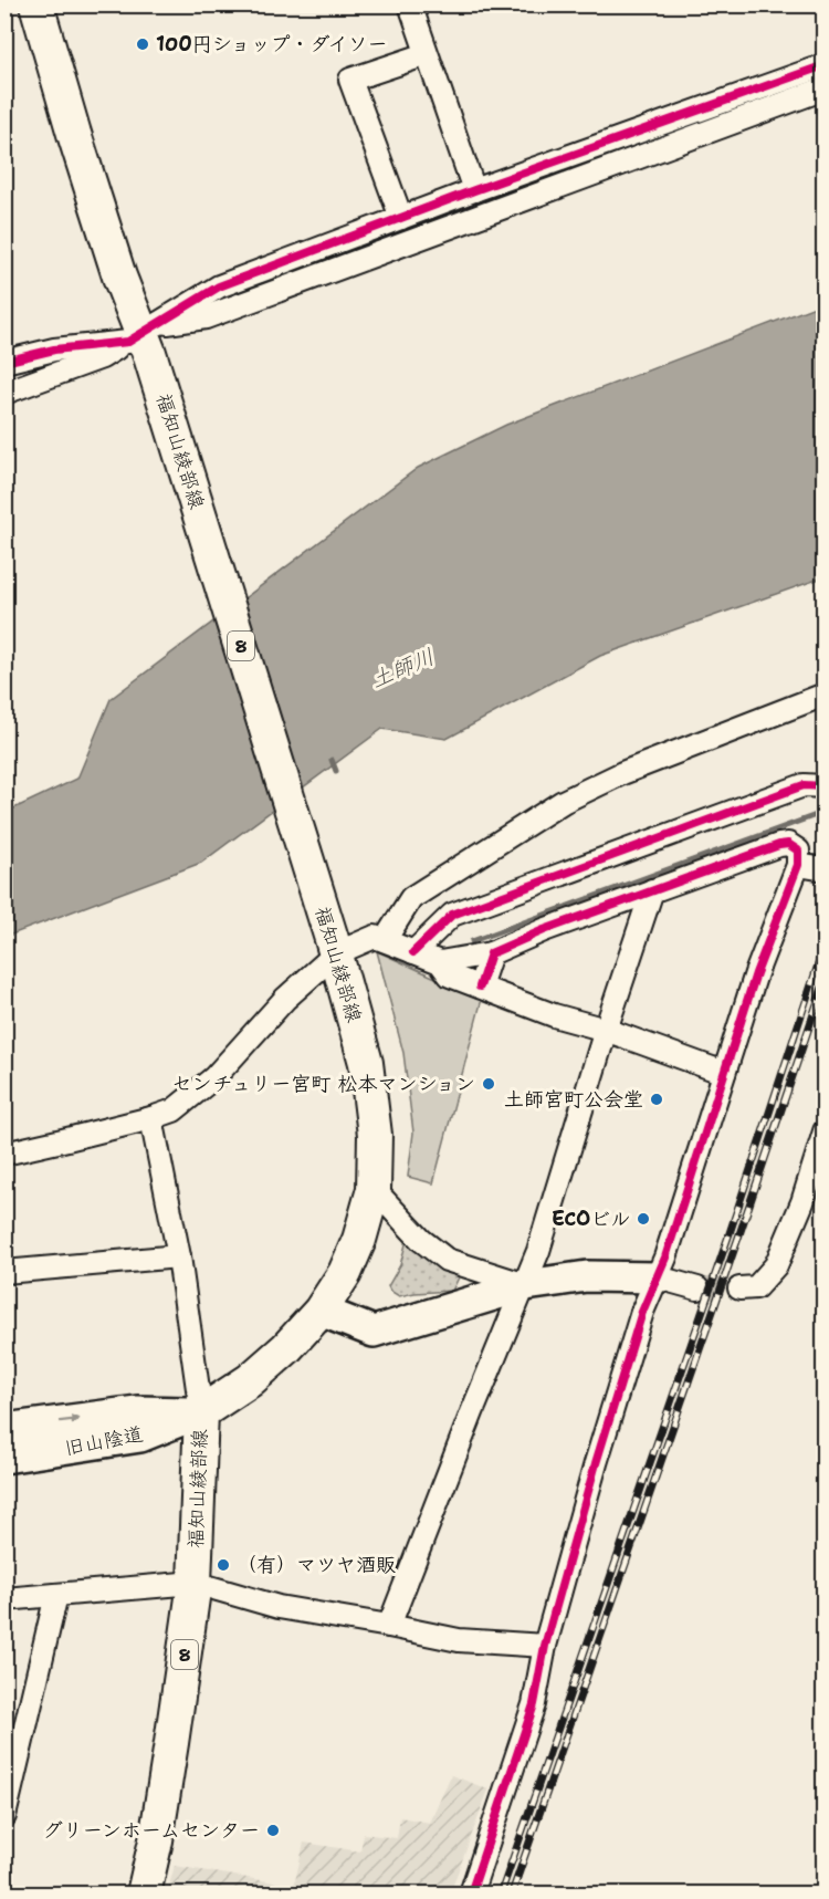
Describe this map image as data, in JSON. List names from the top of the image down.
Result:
{
  "streets": {
    "main road": ["福知山綾部線", "8"],
    "street": ["旧山陰道"]
  },
  "crossings": [
    ["福知山綾部線", "旧山陰道"]
  ],
  "water": ["土師川"],
  "places": [
    "100円ショップ・ダイソー",
    "センチュリー宮町 松本マンション",
    "土師宮町公会堂",
    "ECOビル",
    "（有）マツヤ酒販",
    "グリーンホームセンター"
  ]
}
